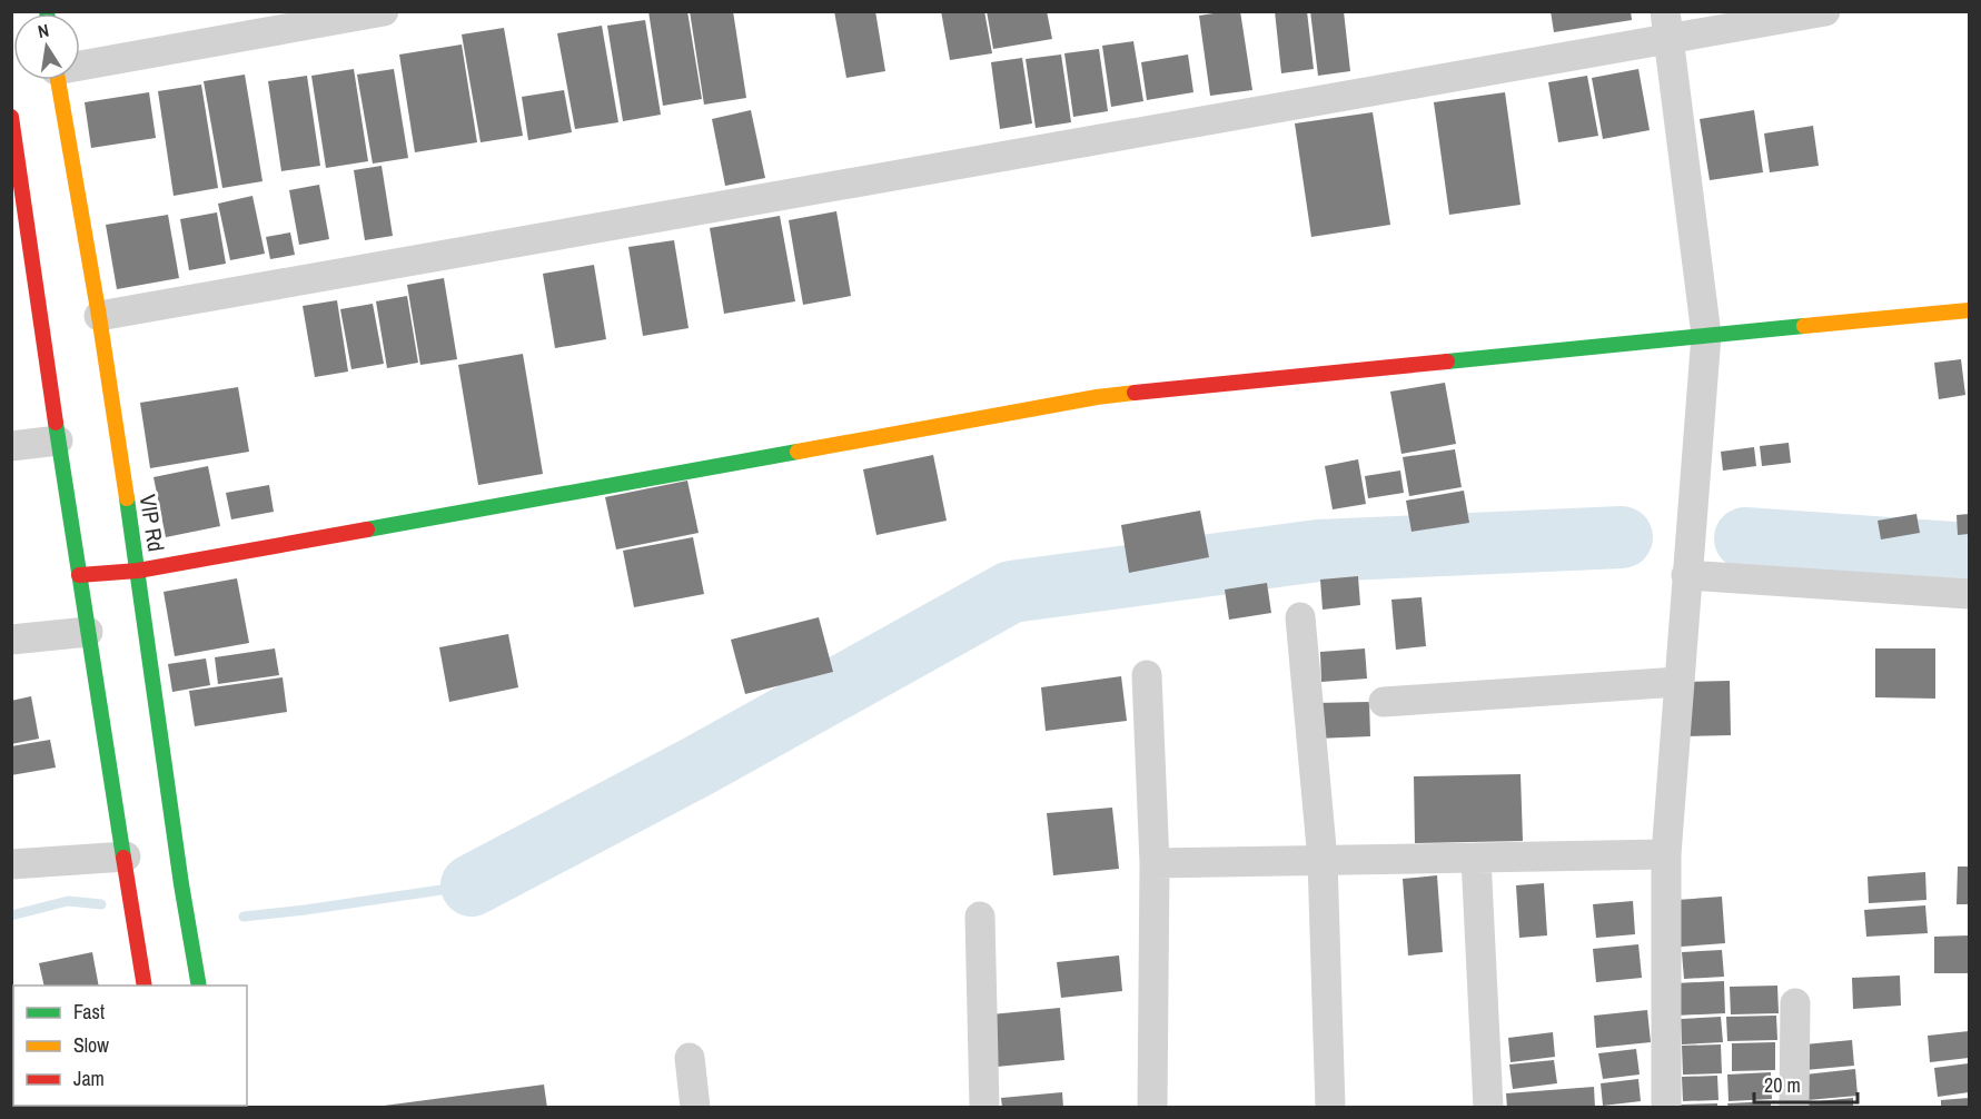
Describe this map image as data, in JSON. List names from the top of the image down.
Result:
{
  "streets": {
    "street": ["VIP Rd"]
  },
  "legend": ["Fast", "Slow", "Jam"],
  "scale_bar": "20 m",
  "north": "top"
}
